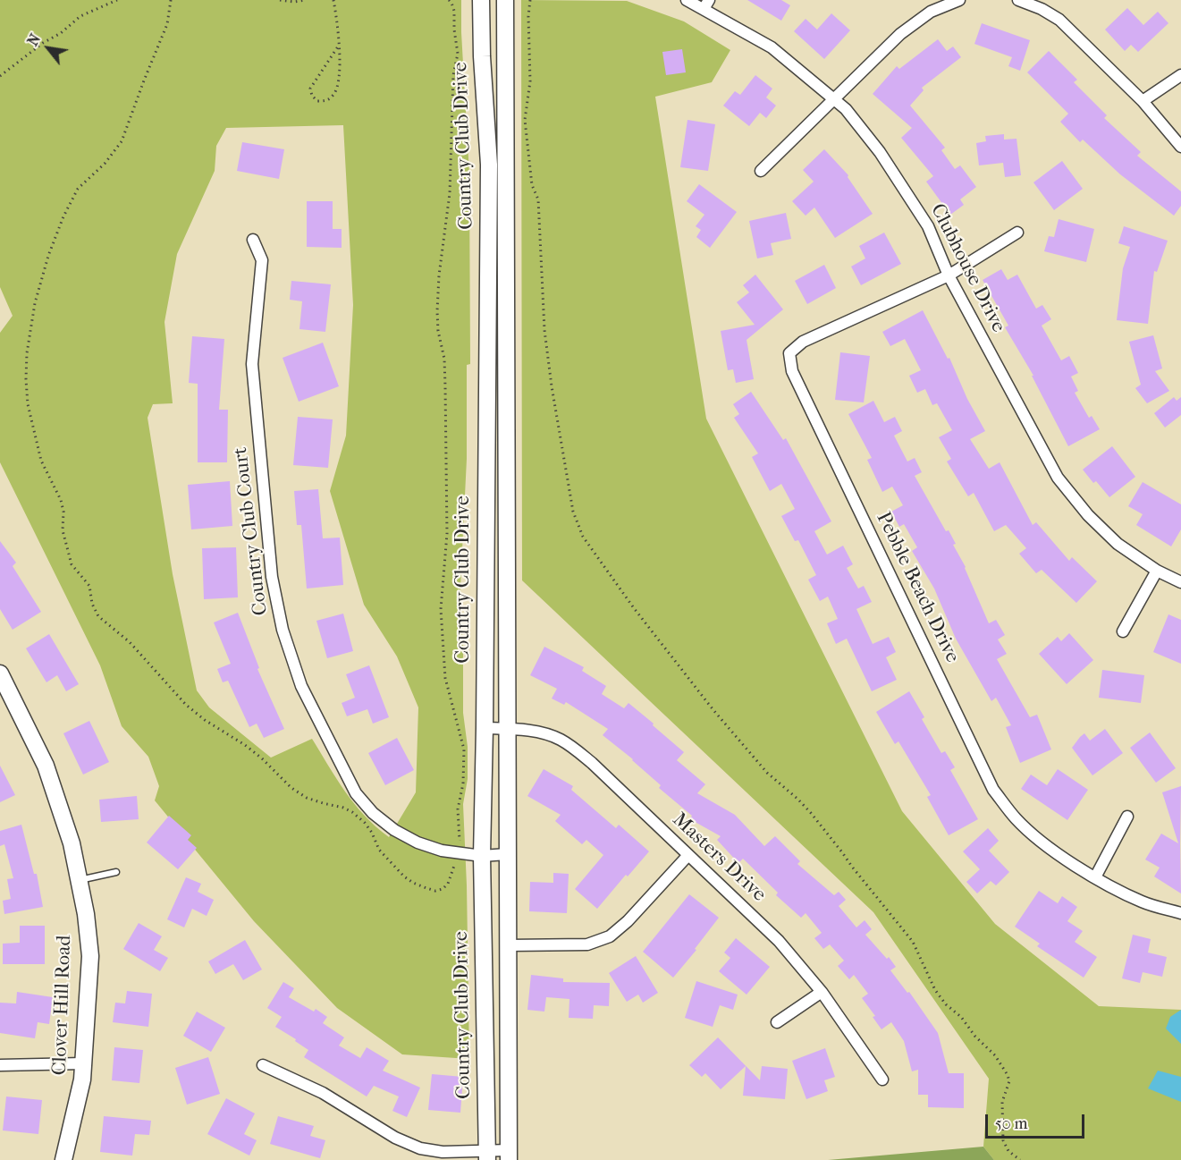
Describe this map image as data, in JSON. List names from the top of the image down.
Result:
{
  "streets": {
    "main road": ["Country Club Drive", "Clover Hill Road"],
    "street": [
      "Clubhouse Drive",
      "Country Club Court",
      "Pebble Beach Drive",
      "Masters Drive"
    ]
  },
  "crossings": [
    ["Country Club Drive", "Country Club Court"],
    ["Country Club Drive", "Masters Drive"],
    ["Clubhouse Drive", "Pebble Beach Drive"]
  ],
  "scale_bar": "50 m",
  "north": "top left"
}
